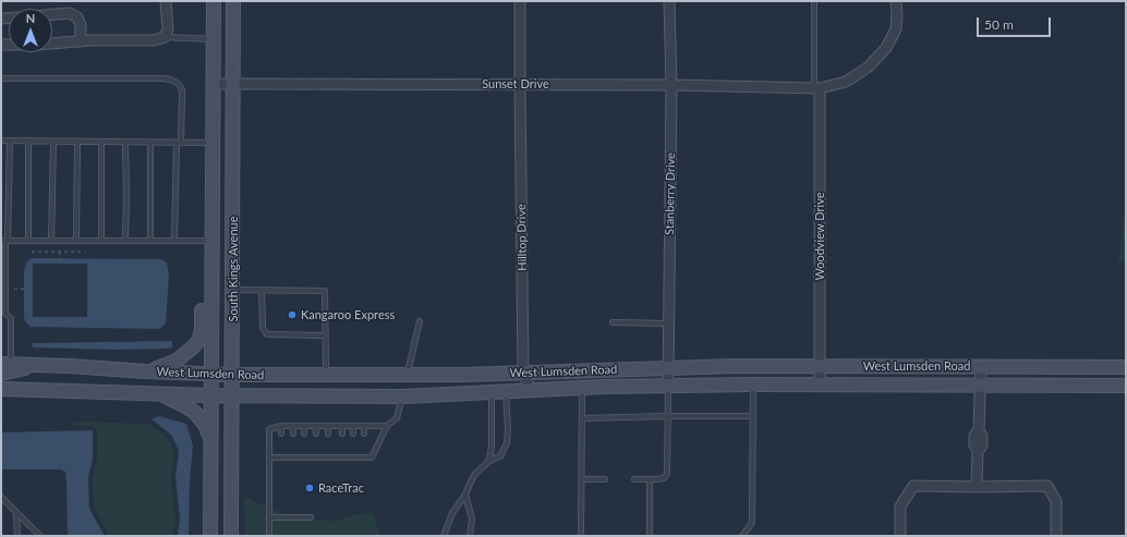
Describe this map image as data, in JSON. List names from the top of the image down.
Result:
{
  "streets": {
    "main road": ["South Kings Avenue", "West Lumsden Road"],
    "street": [
      "Sunset Drive",
      "Stanberry Drive",
      "Woodview Drive",
      "Hilltop Drive"
    ]
  },
  "crossings": [
    ["Sunset Drive", "Stanberry Drive"],
    ["Sunset Drive", "Woodview Drive"],
    ["Sunset Drive", "Hilltop Drive"],
    ["Sunset Drive", "South Kings Avenue"],
    ["Stanberry Drive", "West Lumsden Road"],
    ["Woodview Drive", "West Lumsden Road"],
    ["Hilltop Drive", "West Lumsden Road"],
    ["South Kings Avenue", "West Lumsden Road"]
  ],
  "places": ["Kangaroo Express", "RaceTrac"],
  "scale_bar": "50 m",
  "north": "top"
}
